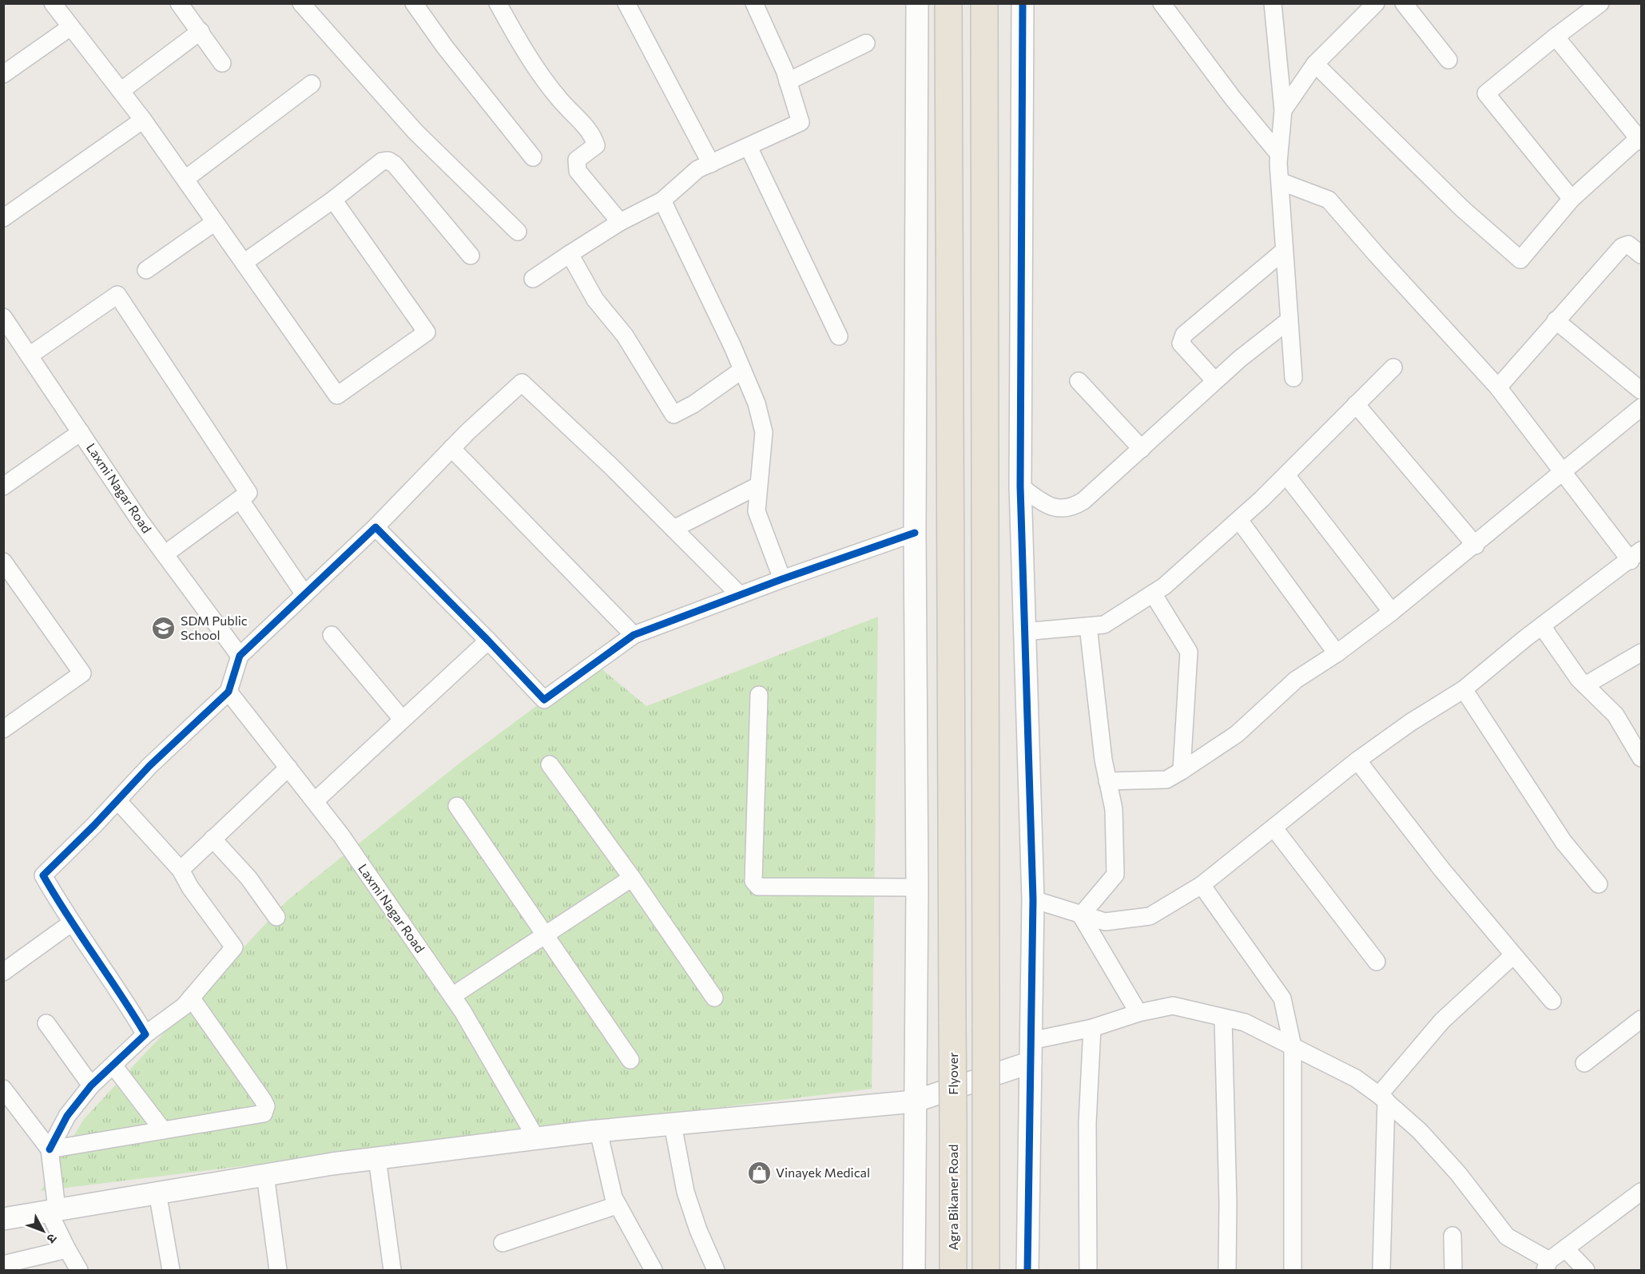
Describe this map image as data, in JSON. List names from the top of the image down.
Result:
{
  "streets": {
    "highway": ["Flyover", "Agra Bikaner Road"],
    "street": ["Laxmi Nagar Road"]
  },
  "crossings": [
    ["Flyover", "Agra Bikaner Road"]
  ],
  "places": {
    "school or university": ["SDM Public School"],
    "shop": ["Vinayek Medical"]
  },
  "north": "bottom right"
}
